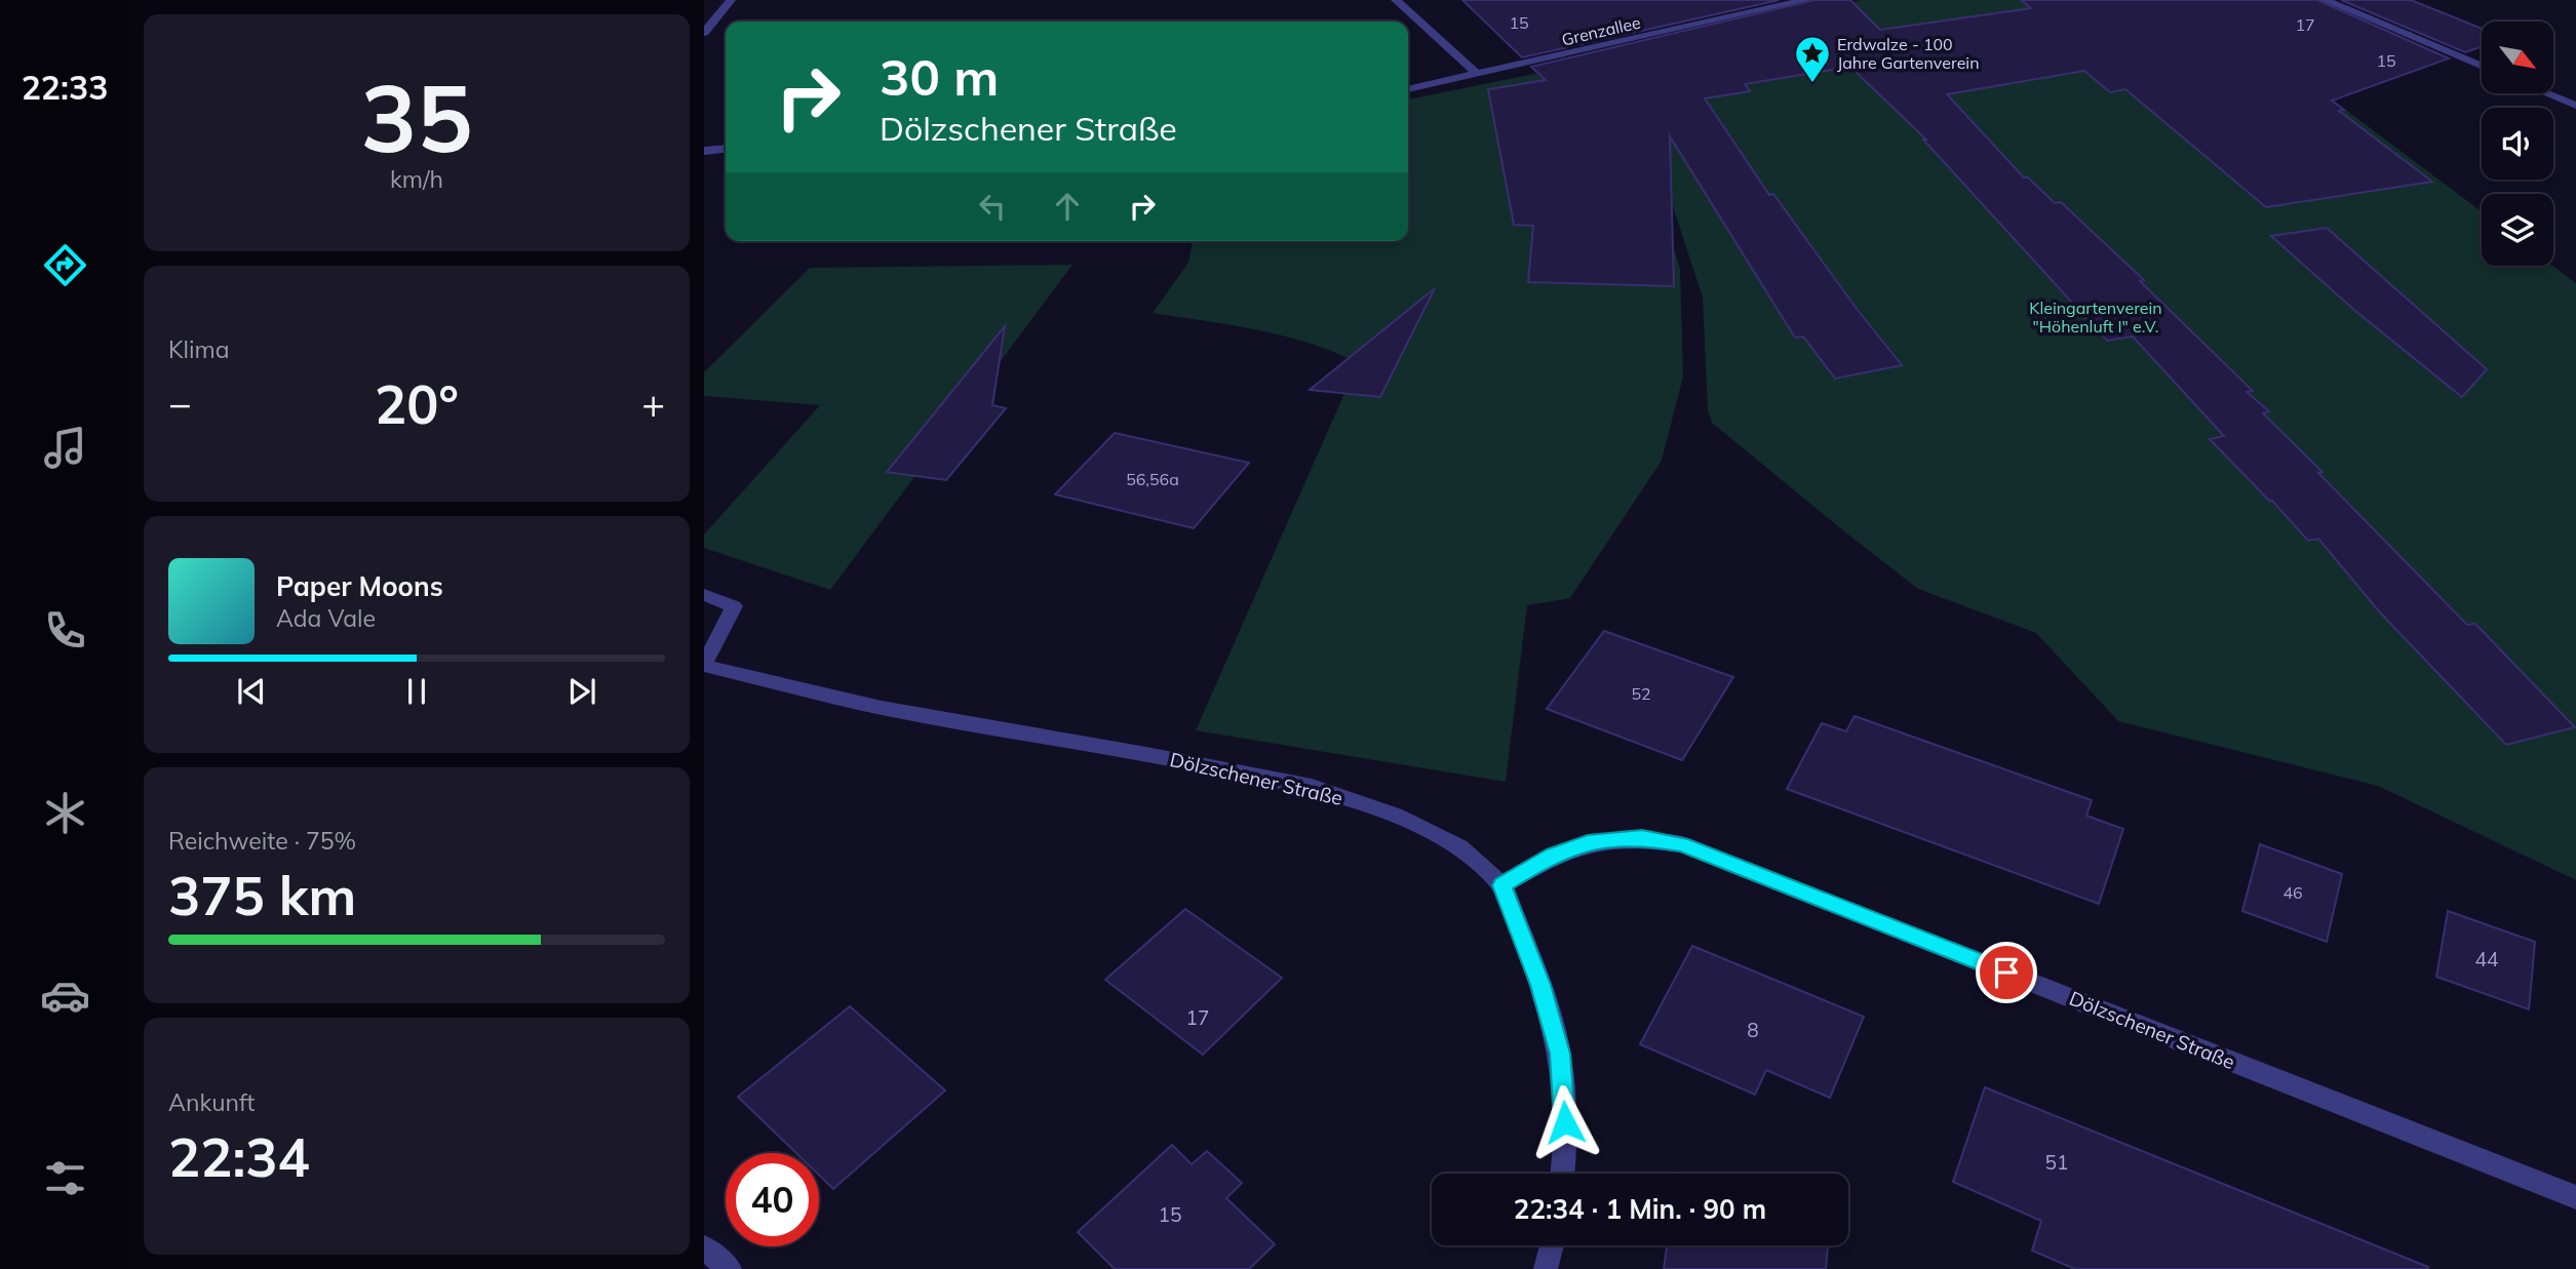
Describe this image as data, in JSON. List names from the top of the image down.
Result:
{
  "streets": {
    "street": ["Grenzallee", "Dölzschener Straße"]
  },
  "parks": ["Kleingartenverein \"Höhenluft I\" e.V."],
  "places": {
    "place": ["Erdwalze - 100 Jahre Gartenverein"]
  },
  "house_numbers": [
    "15",
    "17",
    "15",
    "56,56a",
    "52",
    "46",
    "44",
    "17",
    "8",
    "51",
    "15"
  ],
  "north": "bottom right",
  "page": {
    "tabs": "22:33",
    "tile": [
      ["35", "km/h"],
      "Klima",
      ["Reichweite · 75%", "375 km"],
      ["Ankunft", "22:34"]
    ],
    "turn": ["30 m", "Dölzschener Straße"],
    "heat": ["−", "20°", "+"],
    "song": ["Paper Moons", "Ada Vale"],
    "limit": "40",
    "trip": "22:34 · 1 Min. · 90 m"
  }
}
